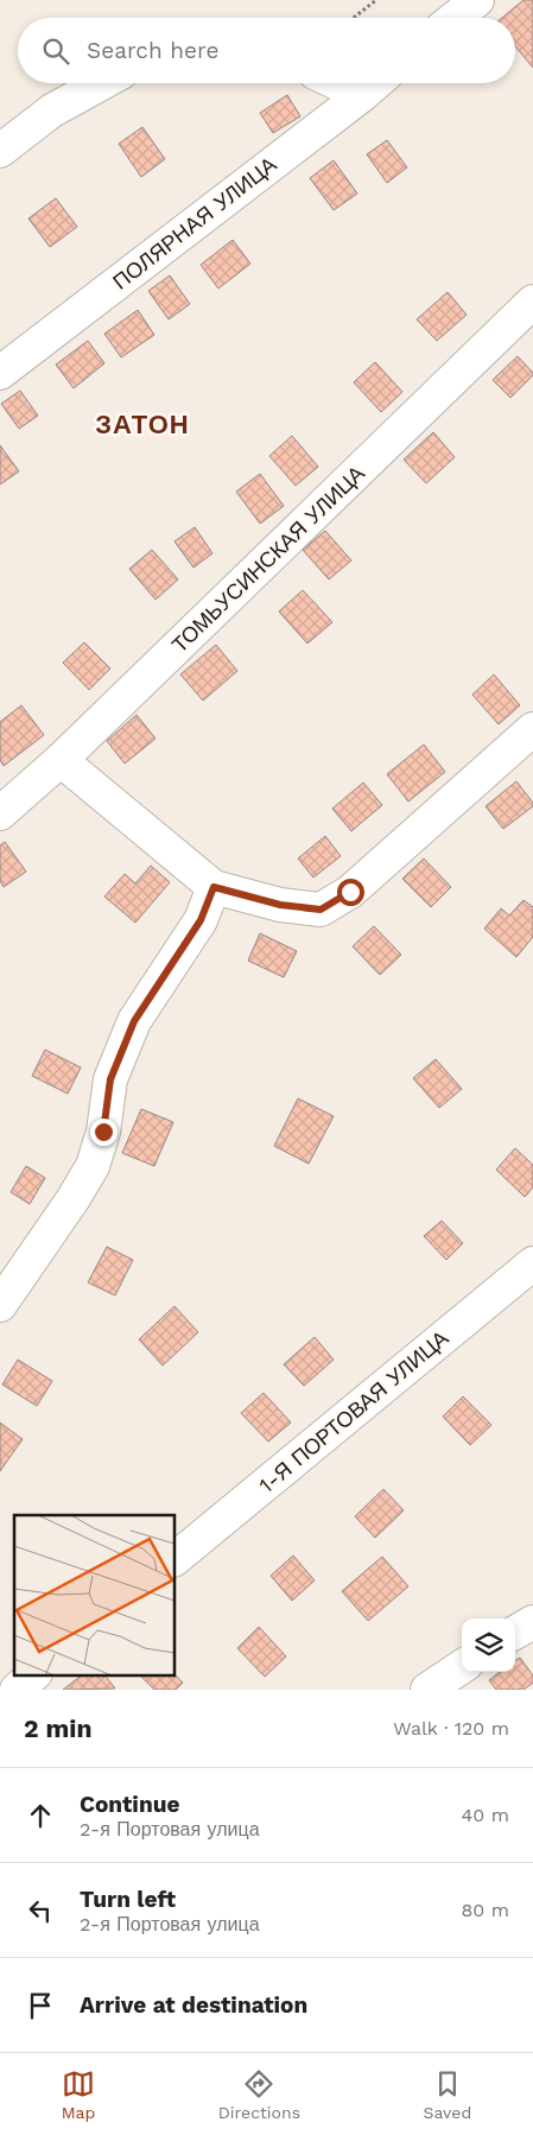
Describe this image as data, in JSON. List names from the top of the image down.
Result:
{
  "streets": {
    "street": ["ПОЛЯРНАЯ УЛИЦА", "ТОМЬУСИНСКАЯ УЛИЦА", "1-Я ПОРТОВАЯ УЛИЦА"]
  },
  "districts": ["ЗАТОН"],
  "page": {
    "search": "Search here",
    "heading": ["2 min", "Walk · 120 m"],
    "list": [
      ["Continue", "2-я Портовая улица", "40 m"],
      ["Turn left", "2-я Портовая улица", "80 m"],
      "Arrive at destination"
    ],
    "nav": ["Map", "Directions", "Saved"]
  }
}
